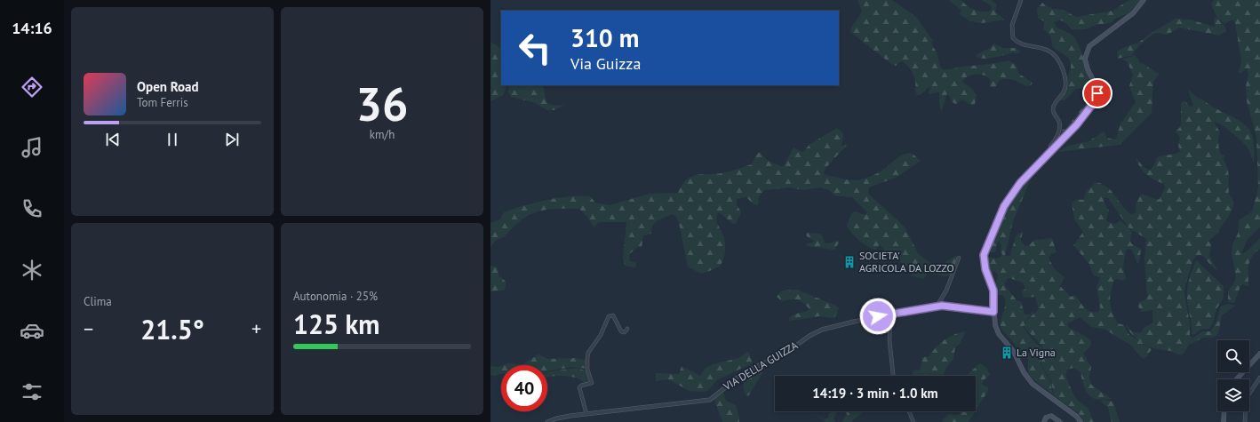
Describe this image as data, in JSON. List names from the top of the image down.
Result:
{
  "streets": {
    "street": ["VIA DELLA GUIZZA"]
  },
  "places": {
    "building": ["SOCIETA' AGRICOLA DA LOZZO", "La Vigna"]
  },
  "page": {
    "tabs": "14:16",
    "tile": [
      ["36", "km/h"],
      "Clima",
      ["Autonomia · 25%", "125 km"]
    ],
    "turn": ["310 m", "Via Guizza"],
    "song": ["Open Road", "Tom Ferris"],
    "heat": ["−", "21.5°", "+"],
    "limit": "40",
    "trip": "14:19 · 3 min · 1.0 km"
  }
}
